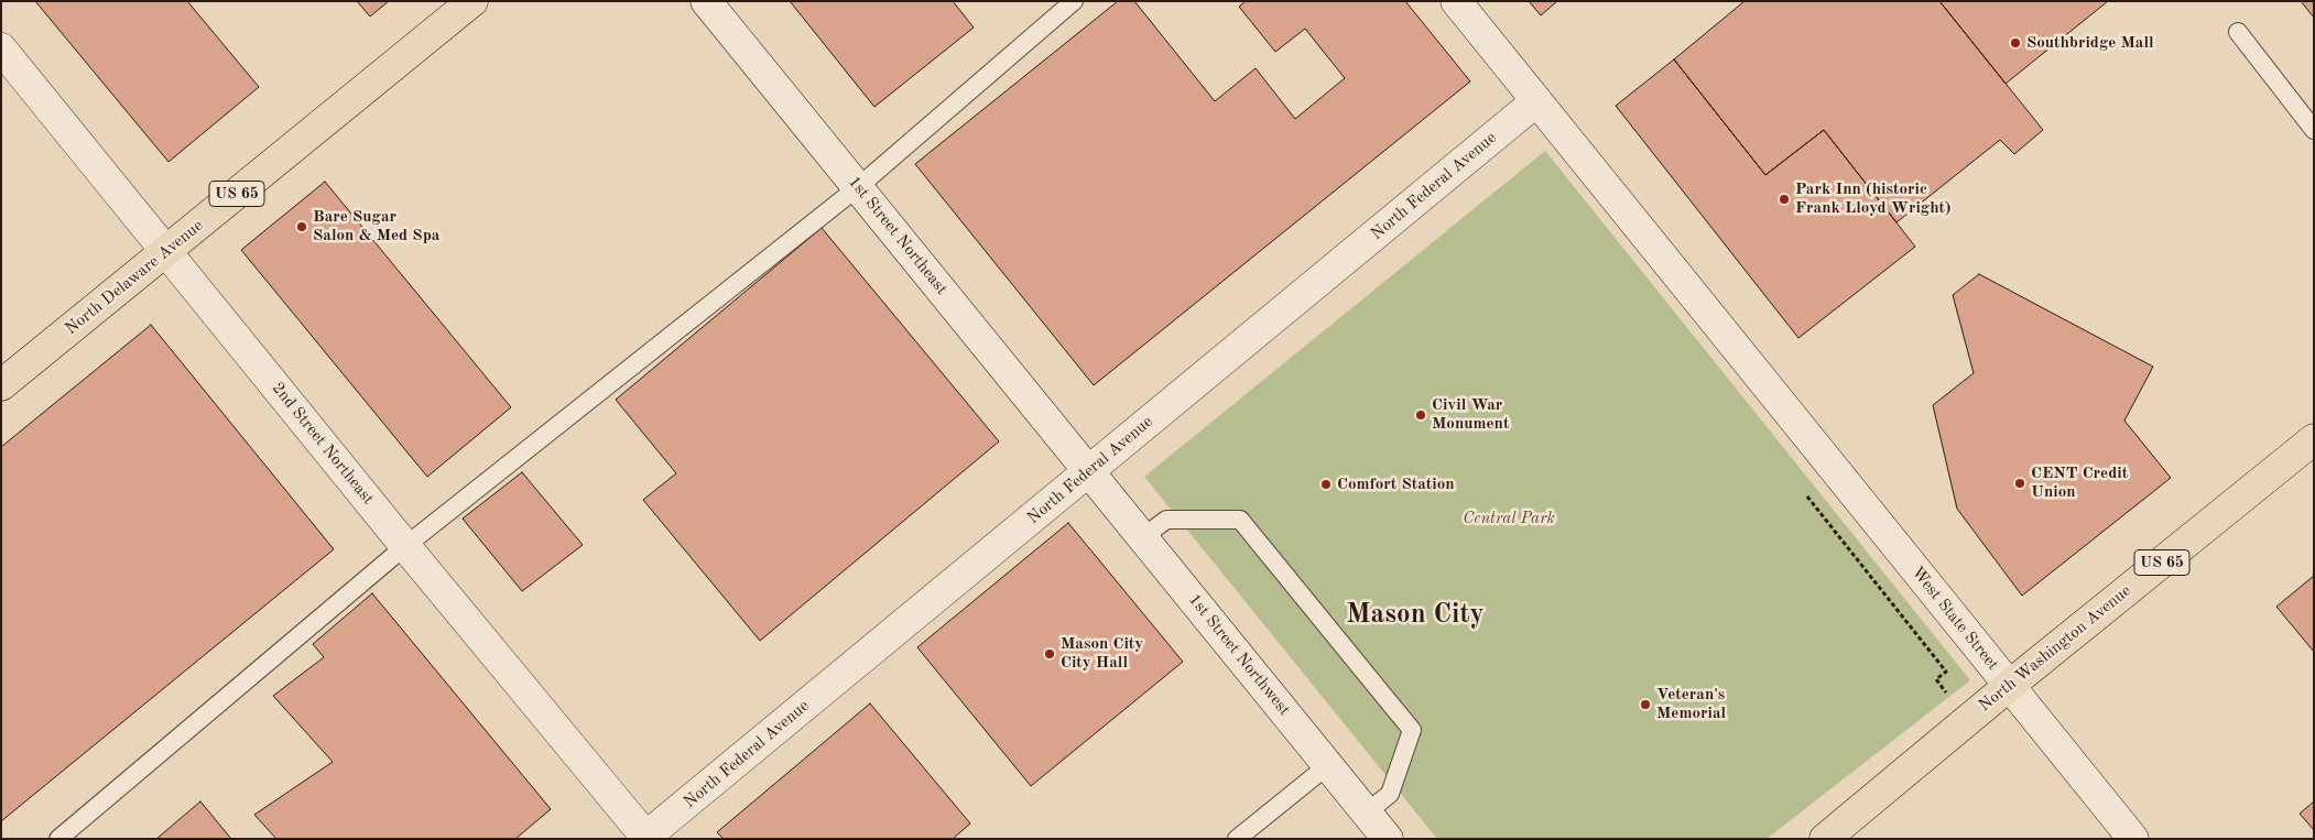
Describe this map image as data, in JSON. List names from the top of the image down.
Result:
{
  "streets": {
    "main road": [
      "North Federal Avenue",
      "US 65",
      "1st Street Northeast",
      "North Delaware Avenue",
      "2nd Street Northeast",
      "West State Street",
      "North Washington Avenue",
      "1st Street Northwest"
    ]
  },
  "crossings": [
    ["North Federal Avenue", "1st Street Northeast"],
    ["North Federal Avenue", "2nd Street Northeast"],
    ["North Federal Avenue", "West State Street"],
    ["North Federal Avenue", "1st Street Northwest"],
    ["1st Street Northeast", "1st Street Northwest"],
    ["North Delaware Avenue", "2nd Street Northeast"],
    ["West State Street", "North Washington Avenue"]
  ],
  "districts": ["Mason City"],
  "parks": ["Central Park"],
  "places": [
    "Southbridge Mall",
    "Park Inn (historic Frank Lloyd Wright)",
    "Bare Sugar Salon & Med Spa",
    "Civil War Monument",
    "CENT Credit Union",
    "Comfort Station",
    "Mason City City Hall",
    "Veteran's Memorial"
  ]
}
